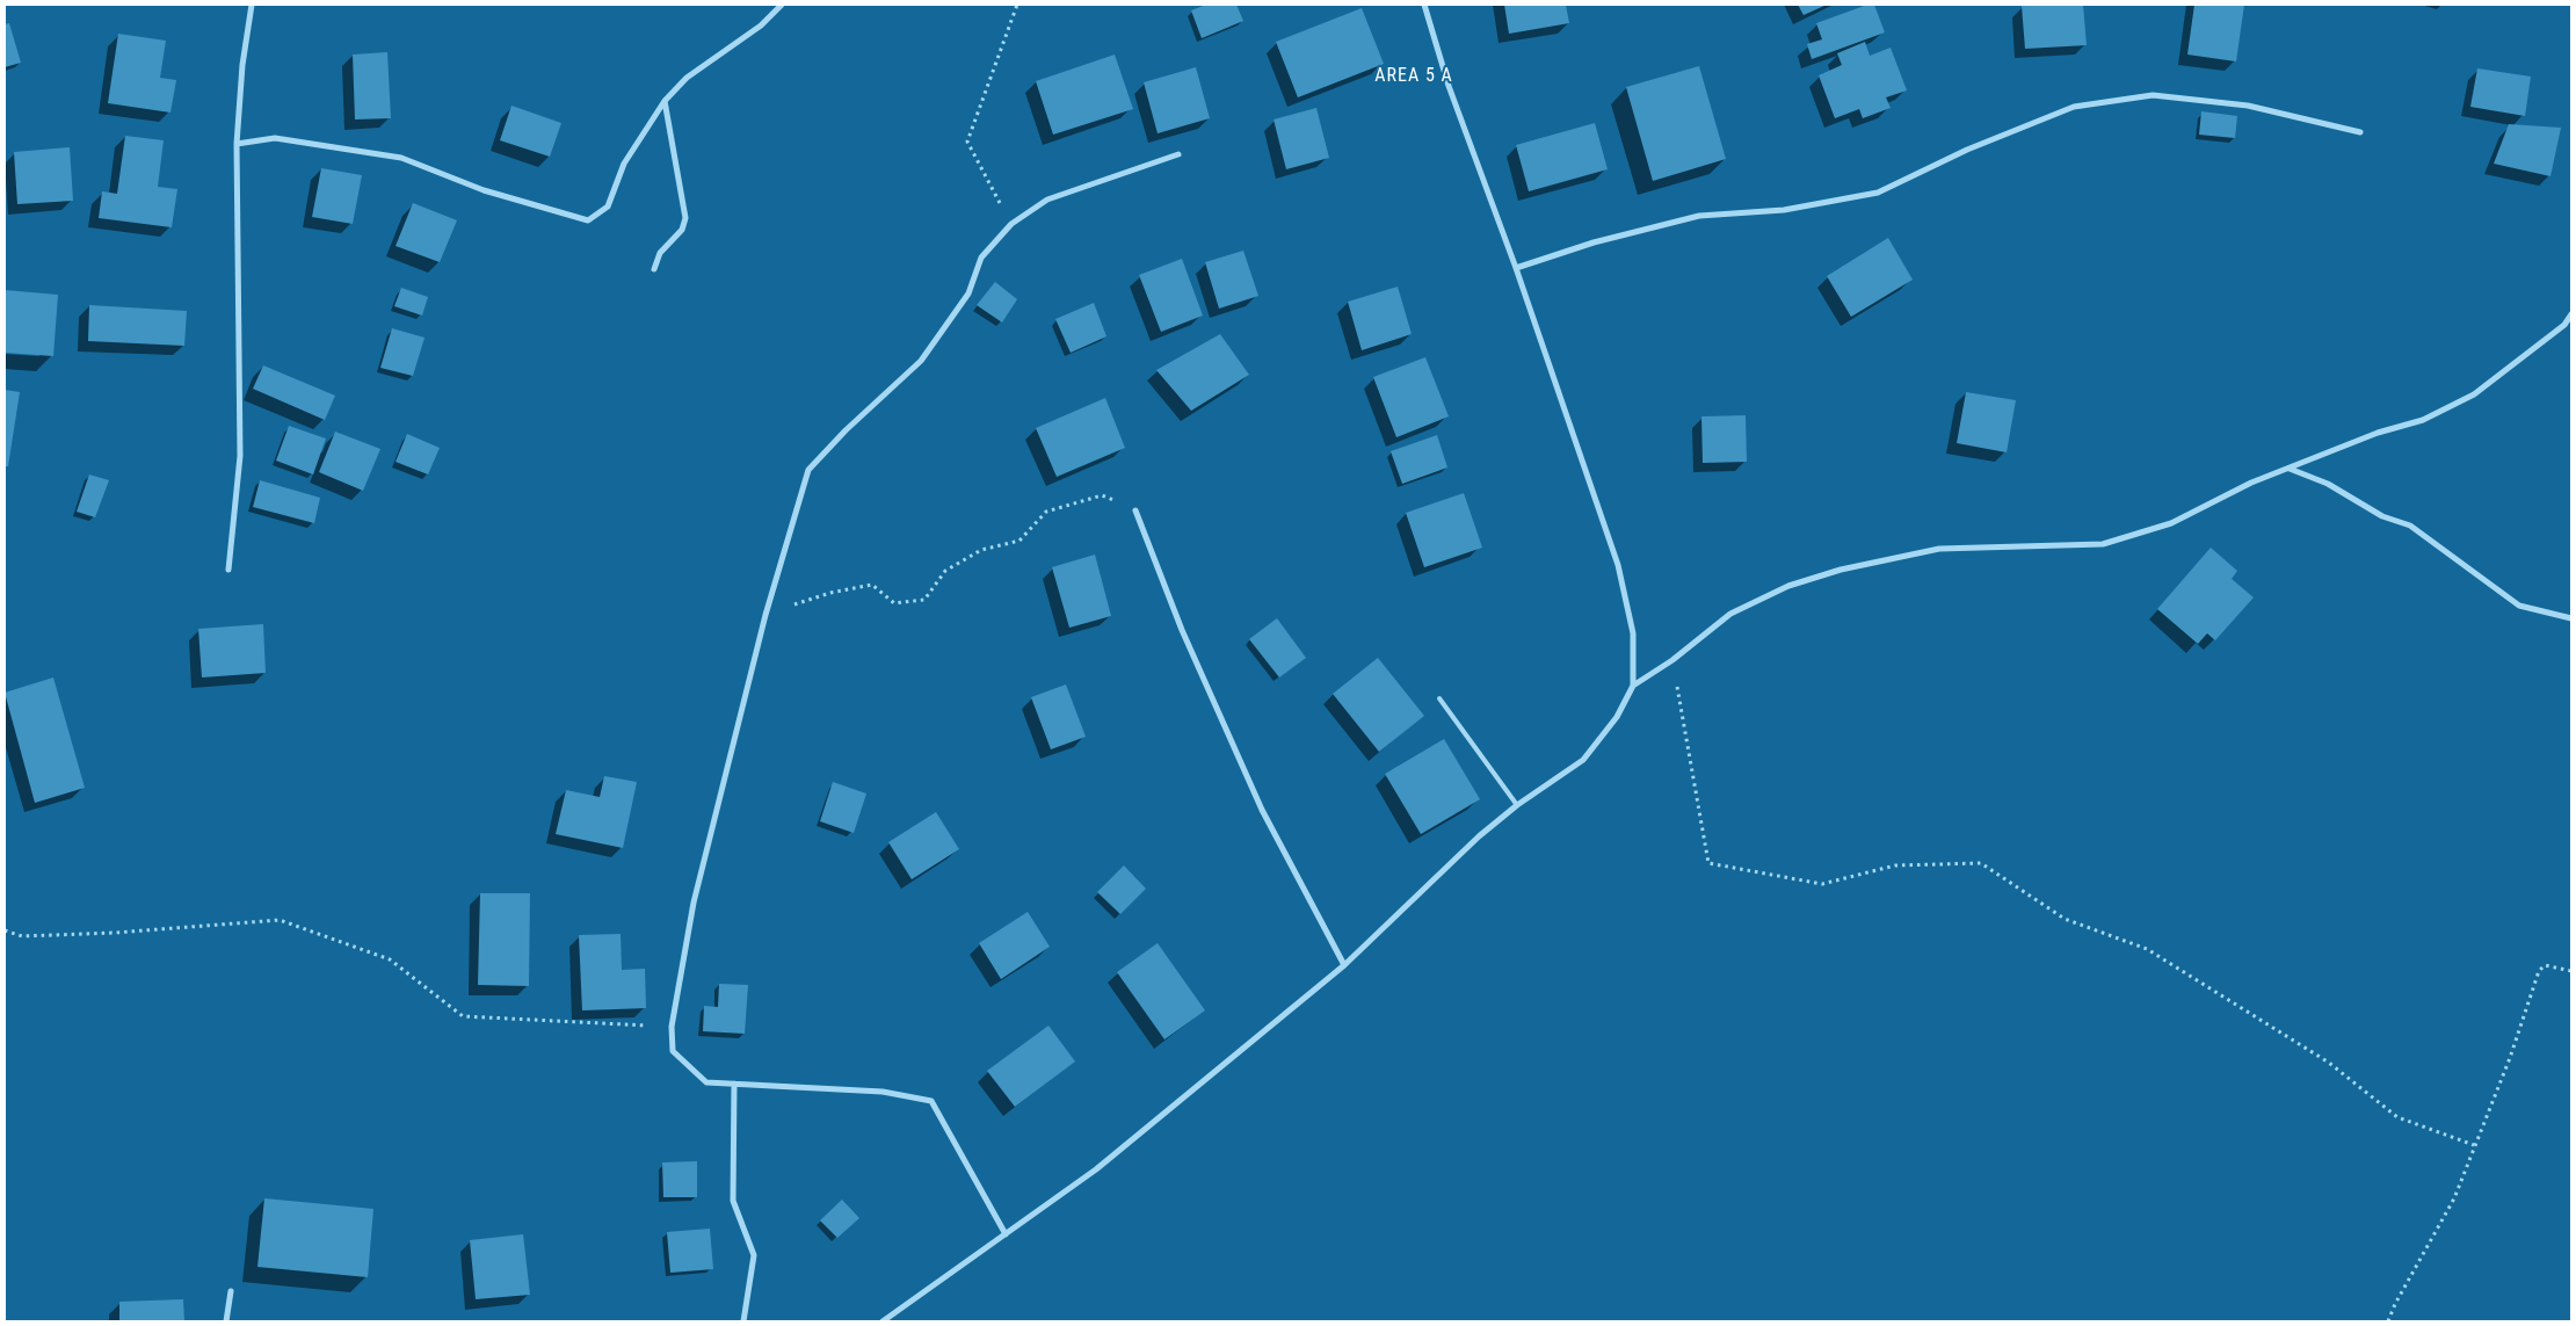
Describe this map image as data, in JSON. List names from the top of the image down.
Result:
{
  "districts": ["AREA 5 A"]
}
